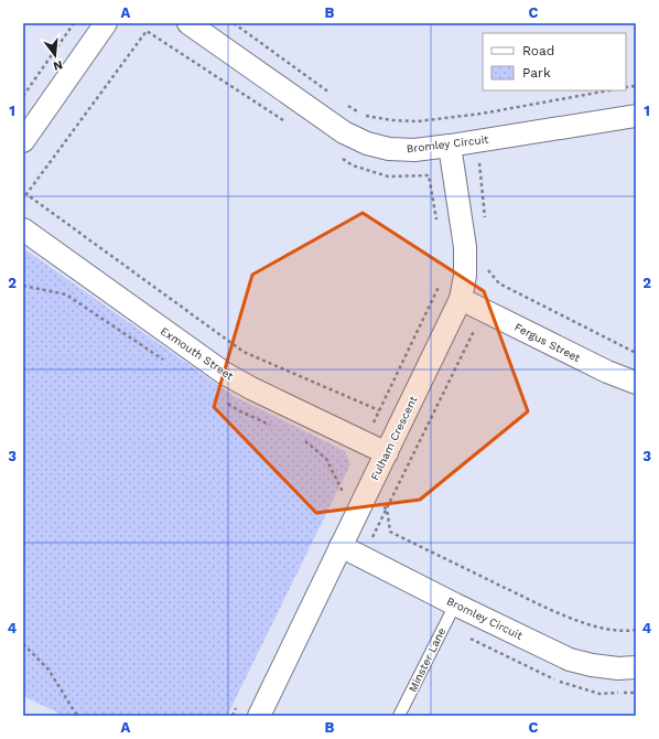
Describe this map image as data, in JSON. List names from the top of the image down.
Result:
{
  "streets": {
    "street": [
      "Bromley Circuit",
      "Fergus Street",
      "Exmouth Street",
      "Fulham Crescent"
    ],
    "lane": ["Minster Lane"]
  },
  "crossings": [
    ["Bromley Circuit", "Fulham Crescent"],
    ["Bromley Circuit", "Minster Lane"],
    ["Fergus Street", "Fulham Crescent"],
    ["Exmouth Street", "Fulham Crescent"]
  ],
  "legend": ["Road", "Park"],
  "north": "bottom",
  "grid": {
    "columns": ["A", "B", "C"],
    "rows": [
      "1",
      "2",
      "3",
      "4"
    ]
  }
}
